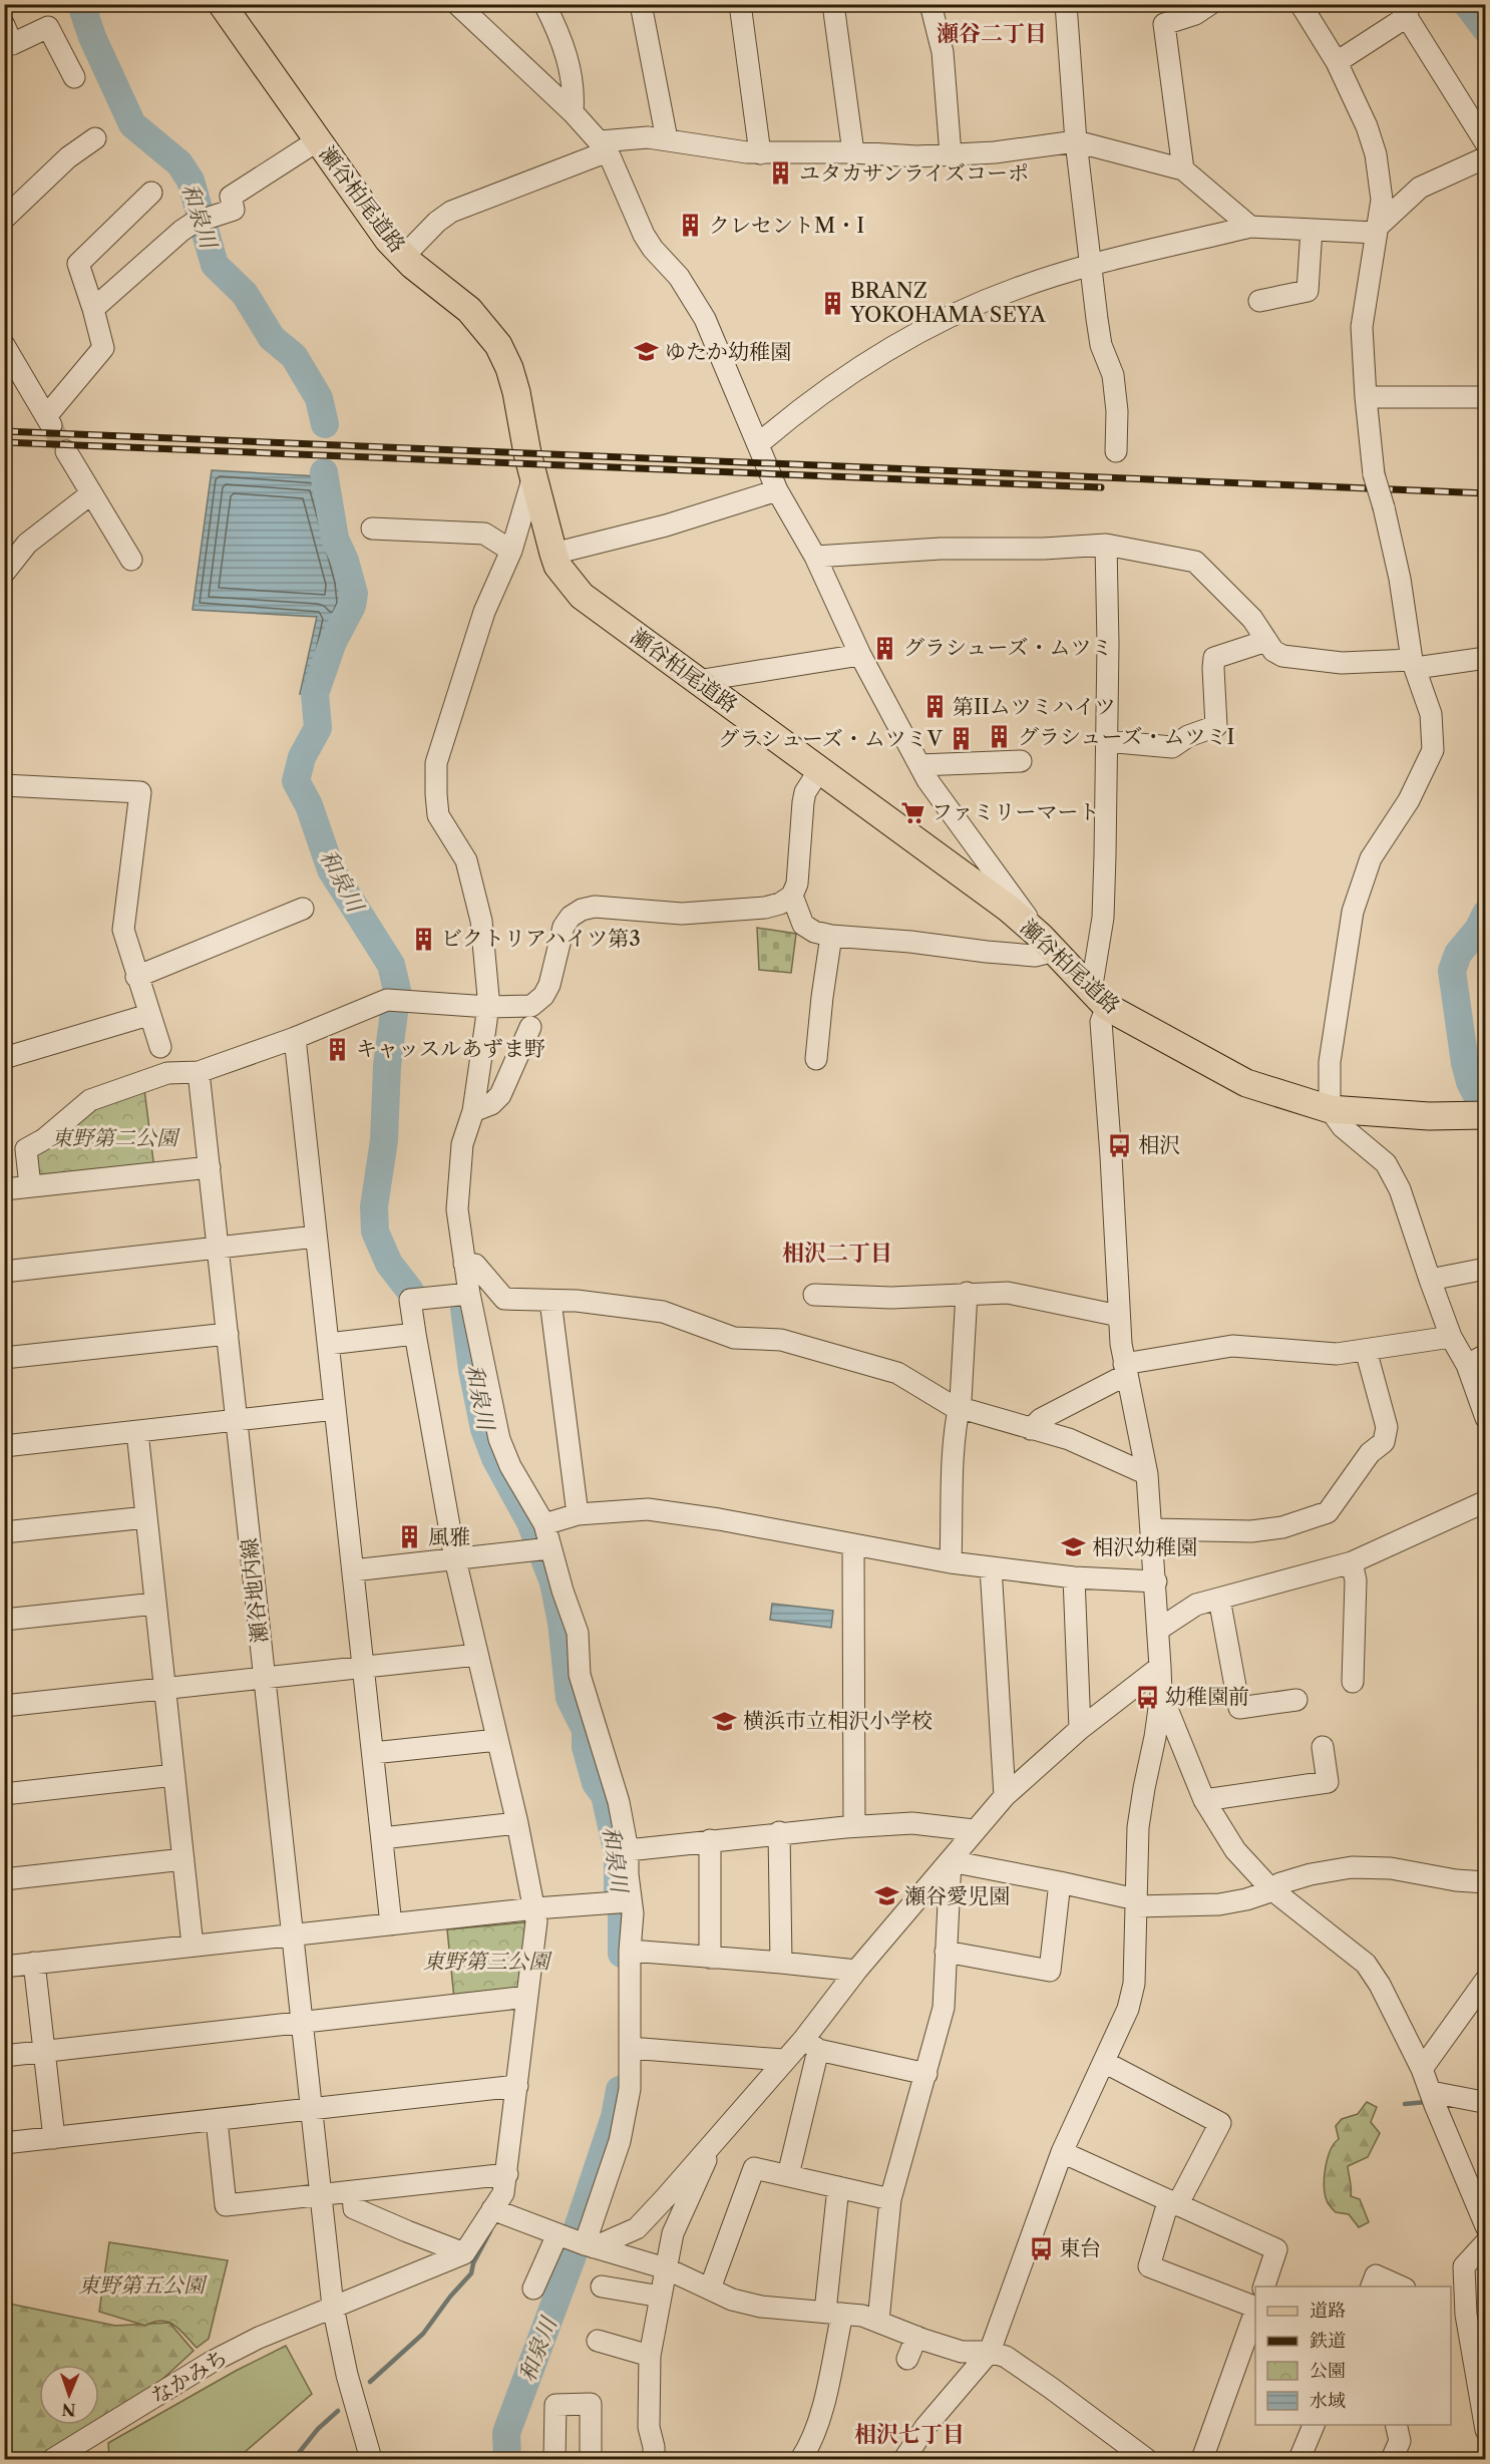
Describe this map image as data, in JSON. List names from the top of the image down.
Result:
{
  "streets": {
    "main road": ["瀬谷柏尾道路"],
    "street": ["瀬谷地内線", "なかみち"]
  },
  "crossings": [
    ["瀬谷地内線", "なかみち"]
  ],
  "districts": ["瀬谷二丁目", "相沢二丁目", "相沢七丁目"],
  "water": ["和泉川"],
  "parks": ["東野第二公園", "東野第三公園", "東野第五公園"],
  "places": {
    "building": [
      "ユタカサンライズコーポ",
      "クレセントM・I",
      "BRANZ YOKOHAMA SEYA",
      "グラシューズ・ムツミ",
      "第IIムツミハイツ",
      "グラシューズ・ムツミI",
      "グラシューズ・ムツミV",
      "ビクトリアハイツ第3",
      "キャッスルあずま野",
      "風雅"
    ],
    "school or university": [
      "ゆたか幼稚園",
      "相沢幼稚園",
      "横浜市立相沢小学校",
      "瀬谷愛児園"
    ],
    "supermarket": ["ファミリーマート"],
    "bus stop": ["相沢", "幼稚園前", "東台"]
  },
  "legend": [
    "道路",
    "鉄道",
    "公園",
    "水域"
  ],
  "north": "bottom"
}
